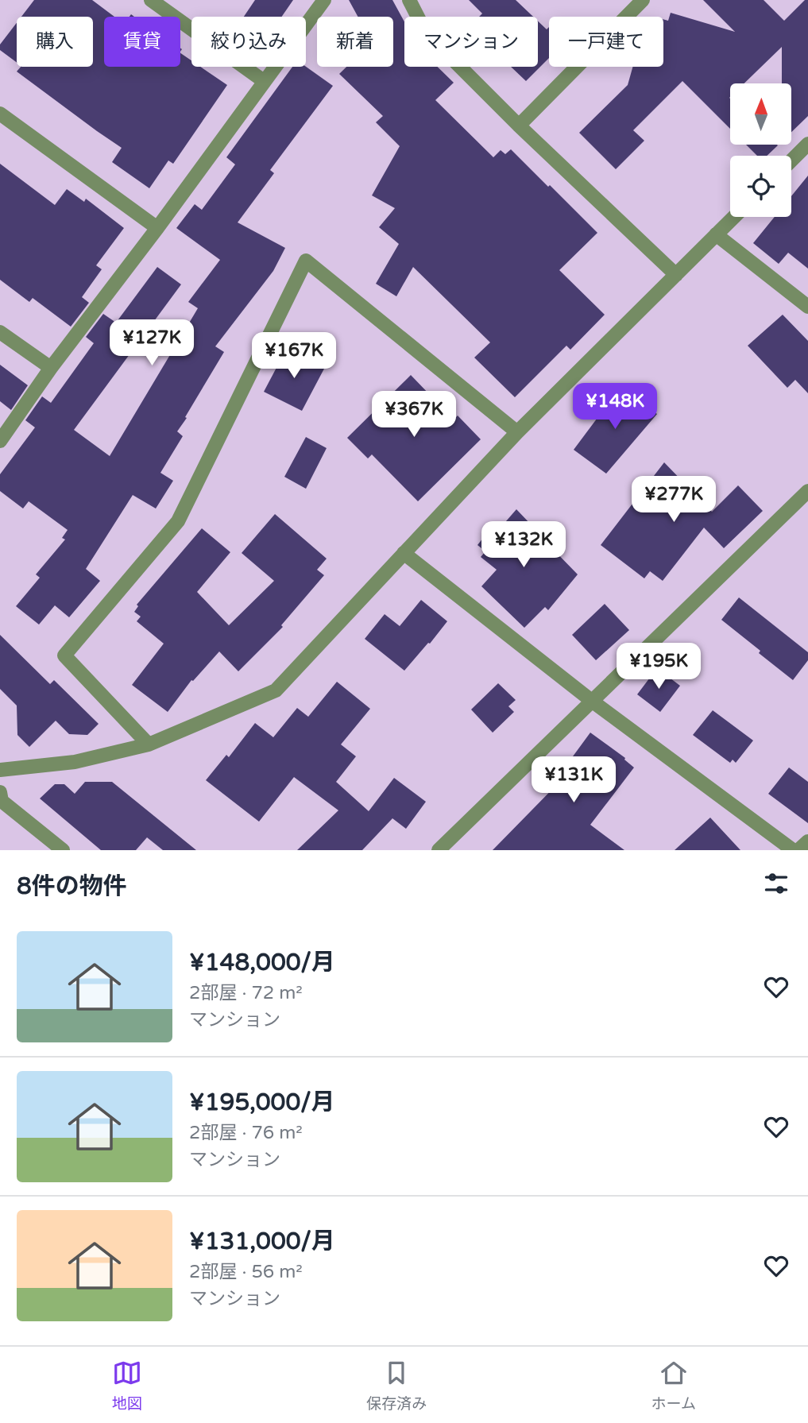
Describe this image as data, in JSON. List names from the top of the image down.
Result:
{
  "north": "top",
  "page": {
    "chip": [
      "購入",
      "賃貸",
      "絞り込み",
      "新着",
      "マンション",
      "一戸建て"
    ],
    "price": [
      "¥127K",
      "¥167K",
      "¥148K",
      "¥367K",
      "¥277K",
      "¥132K",
      "¥195K",
      "¥131K"
    ],
    "heading": "8件の物件",
    "list": [
      {
        "name": "¥148,000/月",
        "note": "2部屋 · 72 m² · マンション"
      },
      {
        "name": "¥195,000/月",
        "note": "2部屋 · 76 m² · マンション"
      },
      {
        "name": "¥131,000/月",
        "note": "2部屋 · 56 m² · マンション"
      }
    ],
    "tabs": ["地図", "保存済み", "ホーム"]
  }
}
